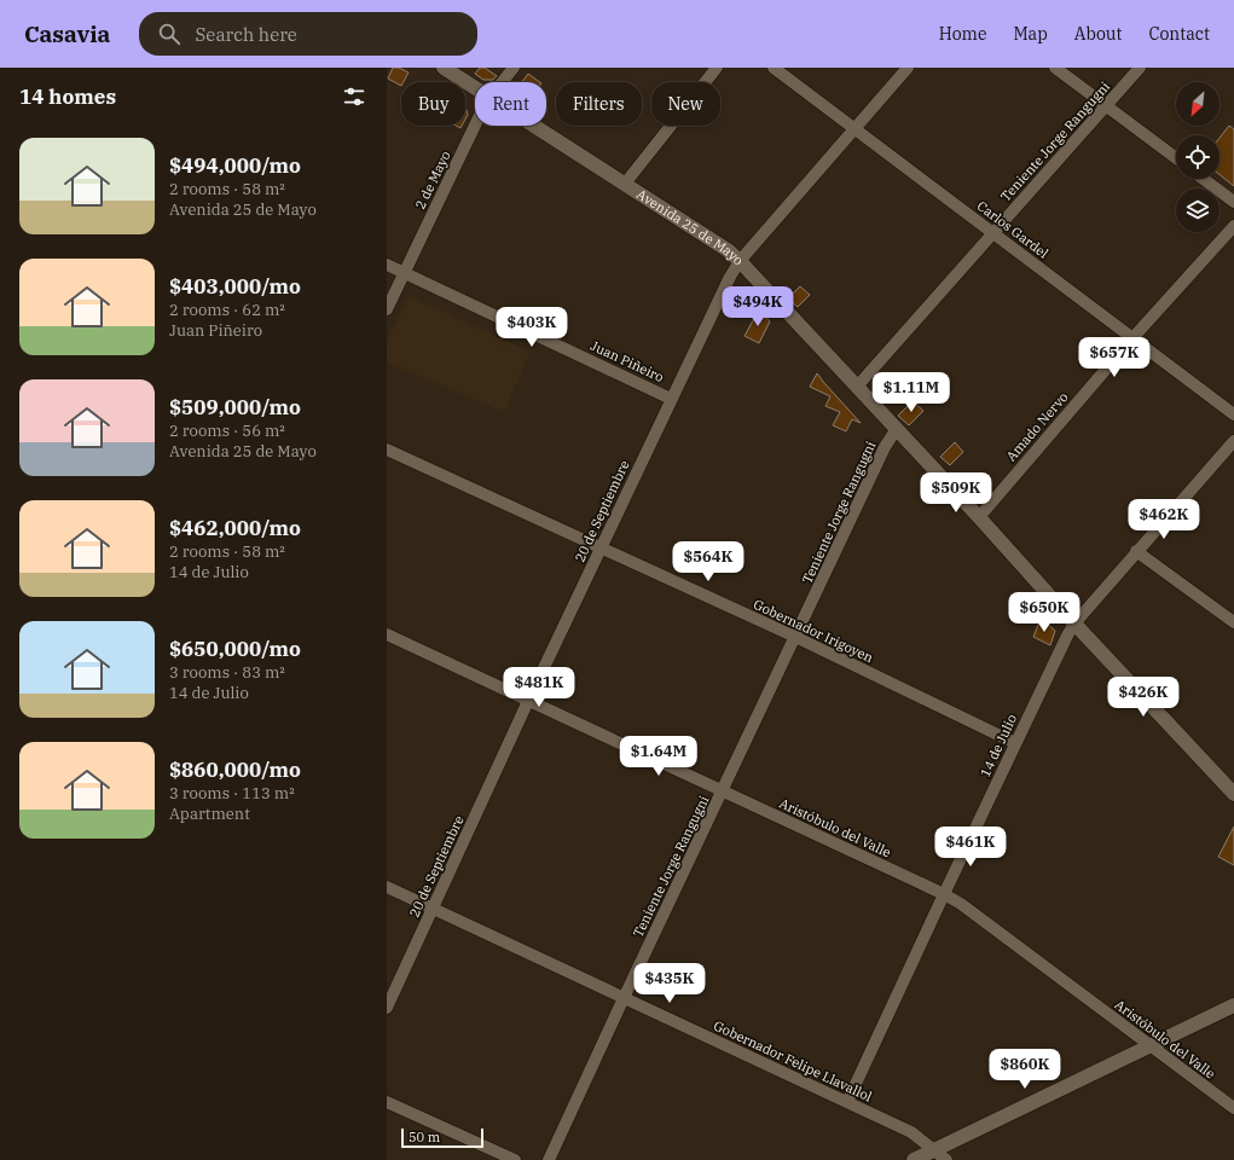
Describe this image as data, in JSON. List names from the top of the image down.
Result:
{
  "streets": {
    "main road": ["Avenida 25 de Mayo"],
    "street": [
      "Teniente Jorge Rangugni",
      "2 de Mayo",
      "Carlos Gardel",
      "Juan Piñeiro",
      "Amado Nervo",
      "20 de Septiembre",
      "Gobernador Irigoyen",
      "14 de Julio",
      "Aristóbulo del Valle",
      "Gobernador Felipe Llavallol"
    ]
  },
  "crossings": [
    ["Teniente Jorge Rangugni", "Avenida 25 de Mayo"],
    ["Teniente Jorge Rangugni", "Carlos Gardel"],
    ["Teniente Jorge Rangugni", "Gobernador Irigoyen"],
    ["Teniente Jorge Rangugni", "Aristóbulo del Valle"],
    ["Teniente Jorge Rangugni", "Gobernador Felipe Llavallol"],
    ["2 de Mayo", "Juan Piñeiro"],
    ["Avenida 25 de Mayo", "Amado Nervo"],
    ["Avenida 25 de Mayo", "20 de Septiembre"],
    ["Avenida 25 de Mayo", "14 de Julio"],
    ["Carlos Gardel", "Amado Nervo"],
    ["Carlos Gardel", "20 de Septiembre"],
    ["Juan Piñeiro", "20 de Septiembre"],
    ["20 de Septiembre", "Gobernador Irigoyen"],
    ["20 de Septiembre", "Aristóbulo del Valle"],
    ["20 de Septiembre", "Gobernador Felipe Llavallol"],
    ["Gobernador Irigoyen", "14 de Julio"],
    ["14 de Julio", "Aristóbulo del Valle"],
    ["14 de Julio", "Gobernador Felipe Llavallol"]
  ],
  "scale_bar": "50 m",
  "north": "bottom left",
  "page": {
    "header": "Casavia",
    "search": "Search here",
    "nav": [
      "Home",
      "Map",
      "About",
      "Contact"
    ],
    "heading": "14 homes",
    "chip": [
      "Buy",
      "Rent",
      "Filters",
      "New"
    ],
    "list": [
      {
        "name": "$494,000/mo",
        "note": "2 rooms · 58 m² · Avenida 25 de Mayo"
      },
      {
        "name": "$403,000/mo",
        "note": "2 rooms · 62 m² · Juan Piñeiro"
      },
      {
        "name": "$509,000/mo",
        "note": "2 rooms · 56 m² · Avenida 25 de Mayo"
      },
      {
        "name": "$462,000/mo",
        "note": "2 rooms · 58 m² · 14 de Julio"
      },
      {
        "name": "$650,000/mo",
        "note": "3 rooms · 83 m² · 14 de Julio"
      },
      {
        "name": "$860,000/mo",
        "note": "3 rooms · 113 m² · Apartment"
      }
    ],
    "price": [
      "$494K",
      "$403K",
      "$657K",
      "$1.11M",
      "$509K",
      "$462K",
      "$564K",
      "$650K",
      "$481K",
      "$426K",
      "$1.64M",
      "$461K",
      "$435K",
      "$860K"
    ],
    "scale": "50 m"
  }
}
